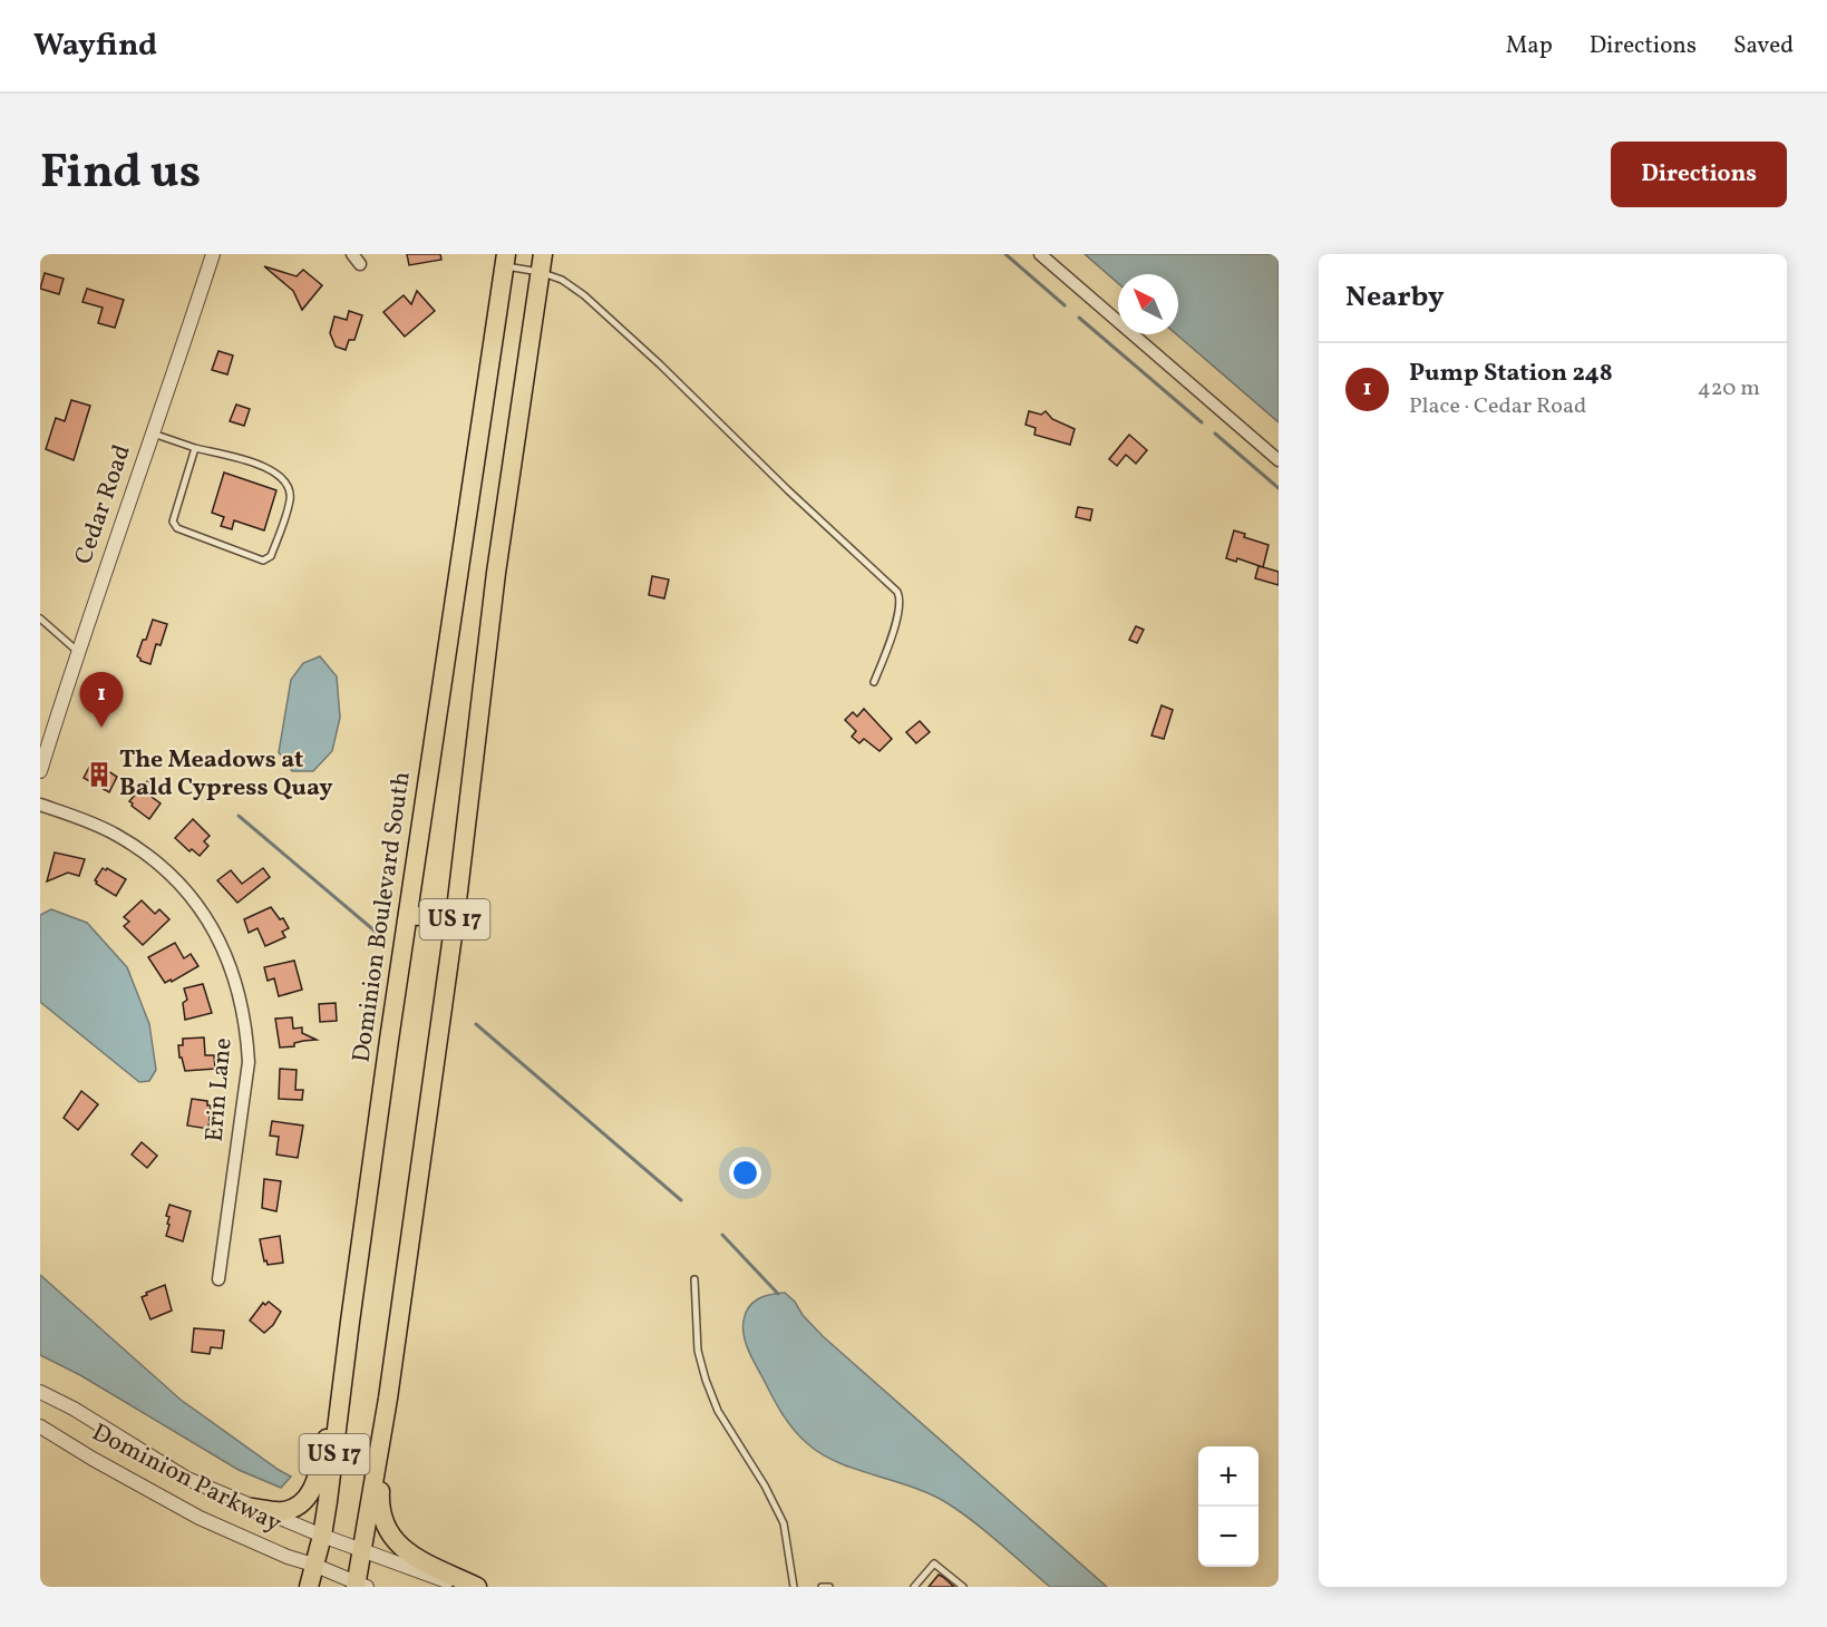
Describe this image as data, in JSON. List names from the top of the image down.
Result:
{
  "streets": {
    "highway": ["Dominion Boulevard South", "US 17"],
    "street": ["Cedar Road", "Erin Lane", "Dominion Parkway"]
  },
  "crossings": [
    ["Dominion Boulevard South", "Dominion Parkway"],
    ["US 17", "Dominion Parkway"]
  ],
  "places": {
    "building": ["The Meadows at Bald Cypress Quay"]
  },
  "north": "top left",
  "page": {
    "header": "Wayfind",
    "nav": ["Map", "Directions", "Saved"],
    "title": "Find us",
    "buttons": "Directions",
    "heading": "Nearby",
    "list": [
      {
        "mark": "1",
        "name": "Pump Station 248",
        "note": "Place · Cedar Road",
        "value": "420 m"
      }
    ],
    "pins": "1",
    "map_buttons": ["+", "−"]
  }
}
